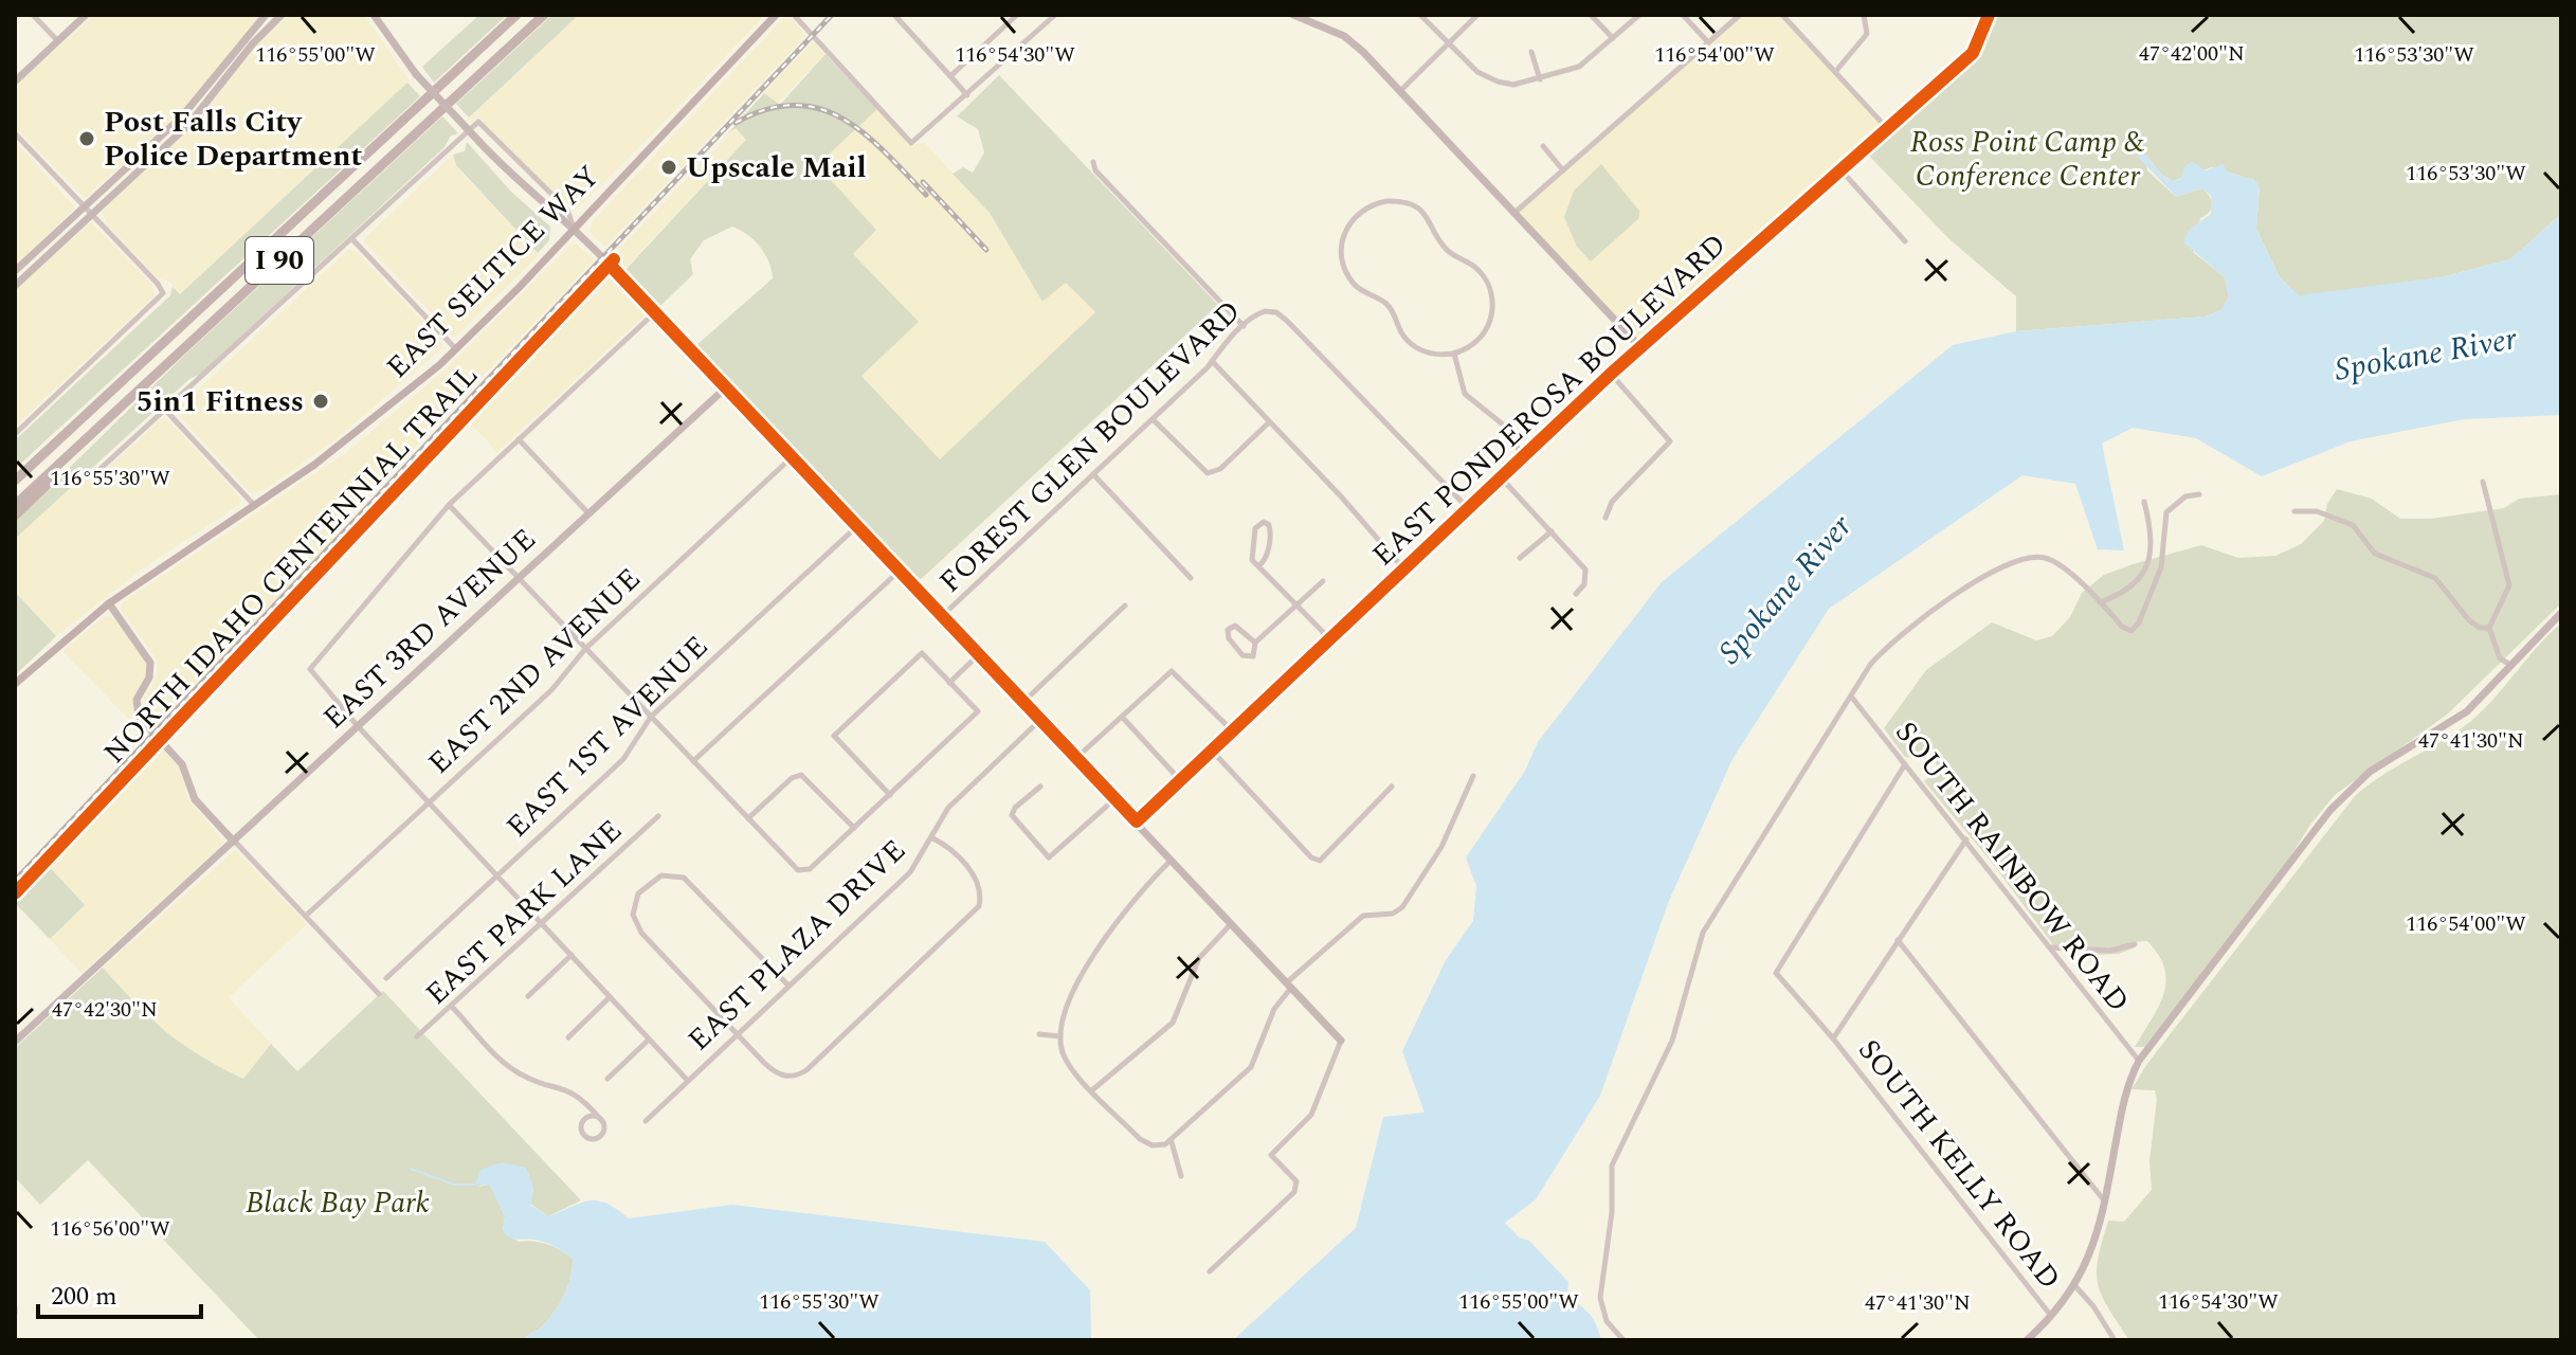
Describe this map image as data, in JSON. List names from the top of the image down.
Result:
{
  "streets": {
    "highway": ["I 90"],
    "main road": ["EAST SELTICE WAY"],
    "street": [
      "EAST PONDEROSA BOULEVARD",
      "FOREST GLEN BOULEVARD",
      "EAST 3RD AVENUE",
      "EAST 2ND AVENUE",
      "EAST 1ST AVENUE",
      "SOUTH RAINBOW ROAD",
      "EAST PARK LANE",
      "EAST PLAZA DRIVE",
      "SOUTH KELLY ROAD"
    ],
    "cycle path": ["NORTH IDAHO CENTENNIAL TRAIL"]
  },
  "crossings": [
    ["EAST PONDEROSA BOULEVARD", "FOREST GLEN BOULEVARD"],
    ["SOUTH RAINBOW ROAD", "SOUTH KELLY ROAD"]
  ],
  "water": ["Spokane River"],
  "parks": ["Ross Point Camp & Conference Center", "Black Bay Park"],
  "places": ["Post Falls City Police Department", "Upscale Mail", "5in1 Fitness"],
  "scale_bar": "200 m",
  "coordinates": [
    "47°42'00\"N",
    "116°55'00\"W",
    "116°54'30\"W",
    "116°54'00\"W",
    "116°53'30\"W",
    "116°55'30\"W",
    "47°41'30\"N",
    "47°42'30\"N",
    "116°56'00\"W"
  ]
}
